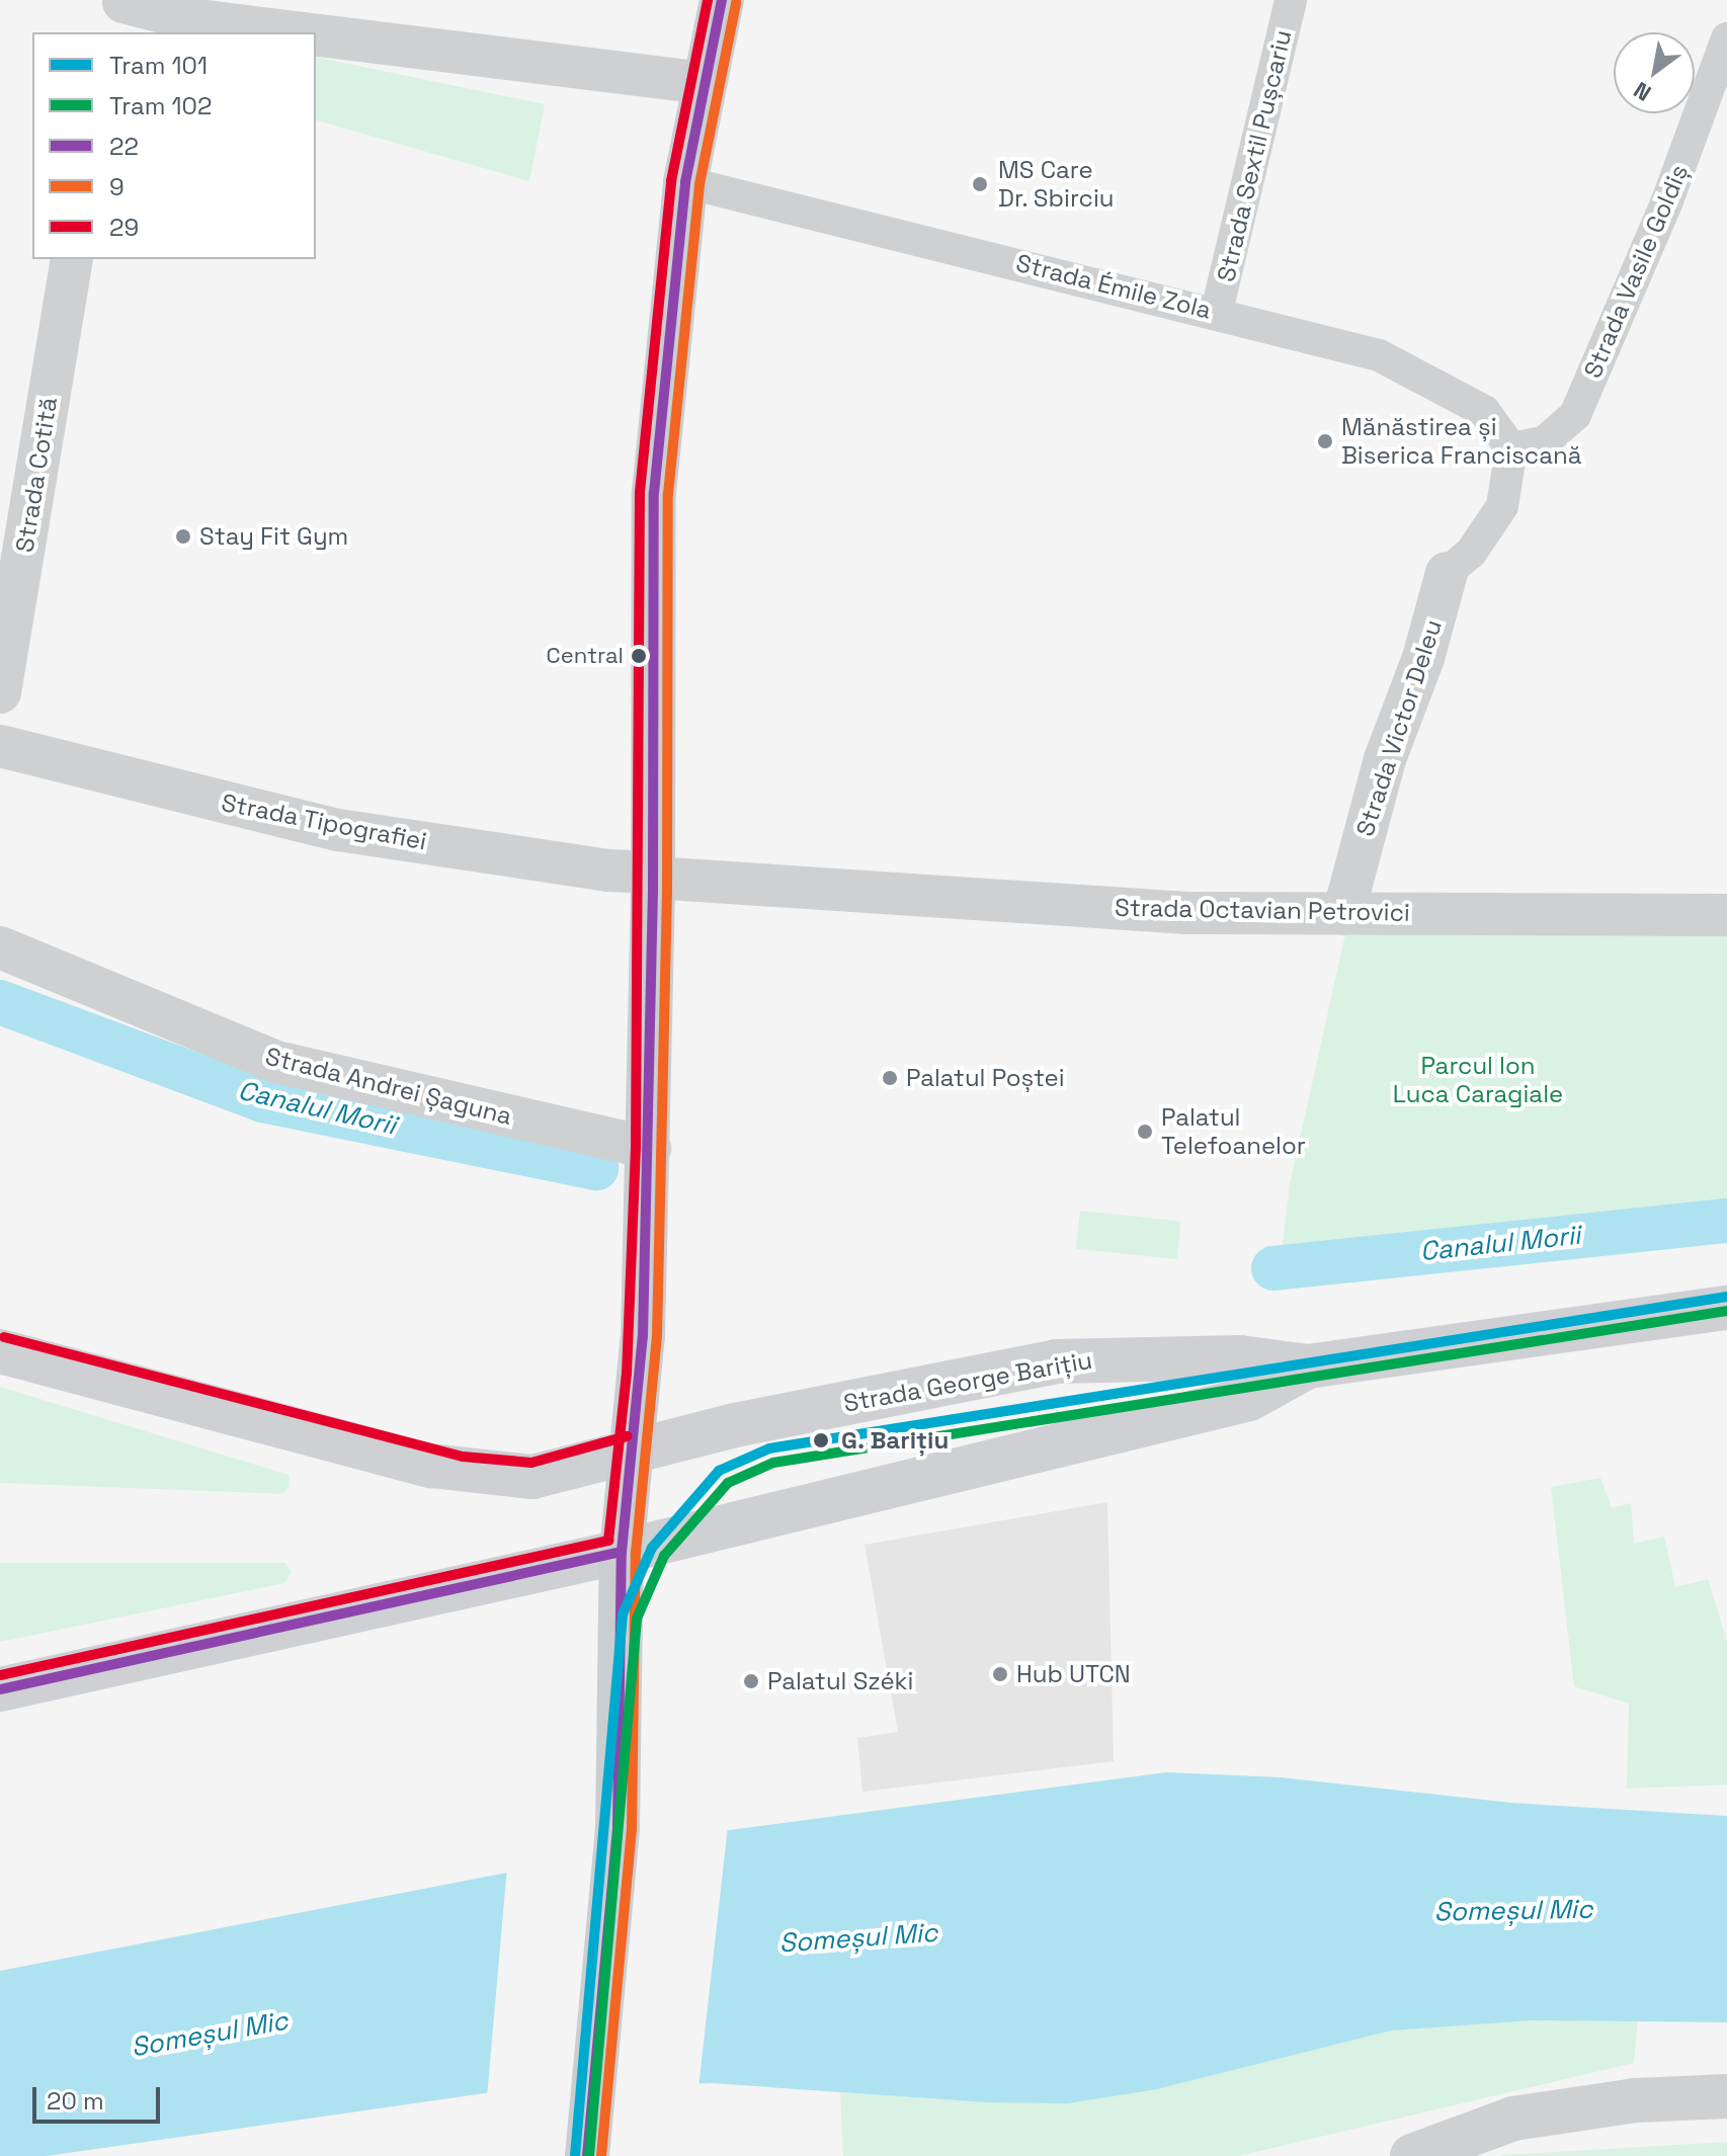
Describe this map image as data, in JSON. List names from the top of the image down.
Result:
{
  "streets": {
    "main road": ["Strada George Barițiu"],
    "street": [
      "Strada Sextil Pușcariu",
      "Strada Vasile Goldiș",
      "Strada Émile Zola",
      "Strada Cotită",
      "Strada Victor Deleu",
      "Strada Tipografiei",
      "Strada Octavian Petrovici",
      "Strada Andrei Șaguna"
    ]
  },
  "crossings": [
    ["Strada Sextil Pușcariu", "Strada Émile Zola"],
    ["Strada Vasile Goldiș", "Strada Émile Zola"],
    ["Strada Victor Deleu", "Strada Octavian Petrovici"],
    ["Strada Tipografiei", "Strada Octavian Petrovici"]
  ],
  "water": ["Canalul Morii", "Someșul Mic"],
  "parks": ["Parcul Ion Luca Caragiale"],
  "places": [
    "MS Care Dr. Sbirciu",
    "Mănăstirea și Biserica Franciscană",
    "Stay Fit Gym",
    "Central",
    "Palatul Poștei",
    "Palatul Telefoanelor",
    "G. Barițiu",
    "Hub UTCN",
    "Palatul Széki"
  ],
  "lines": [
    "transit line 22",
    "transit line 29",
    "transit line 9",
    "tram line 101",
    "tram line 102"
  ],
  "legend": [
    "Tram 101",
    "Tram 102",
    "22",
    "9",
    "29"
  ],
  "scale_bar": "20 m",
  "north": "bottom left"
}
